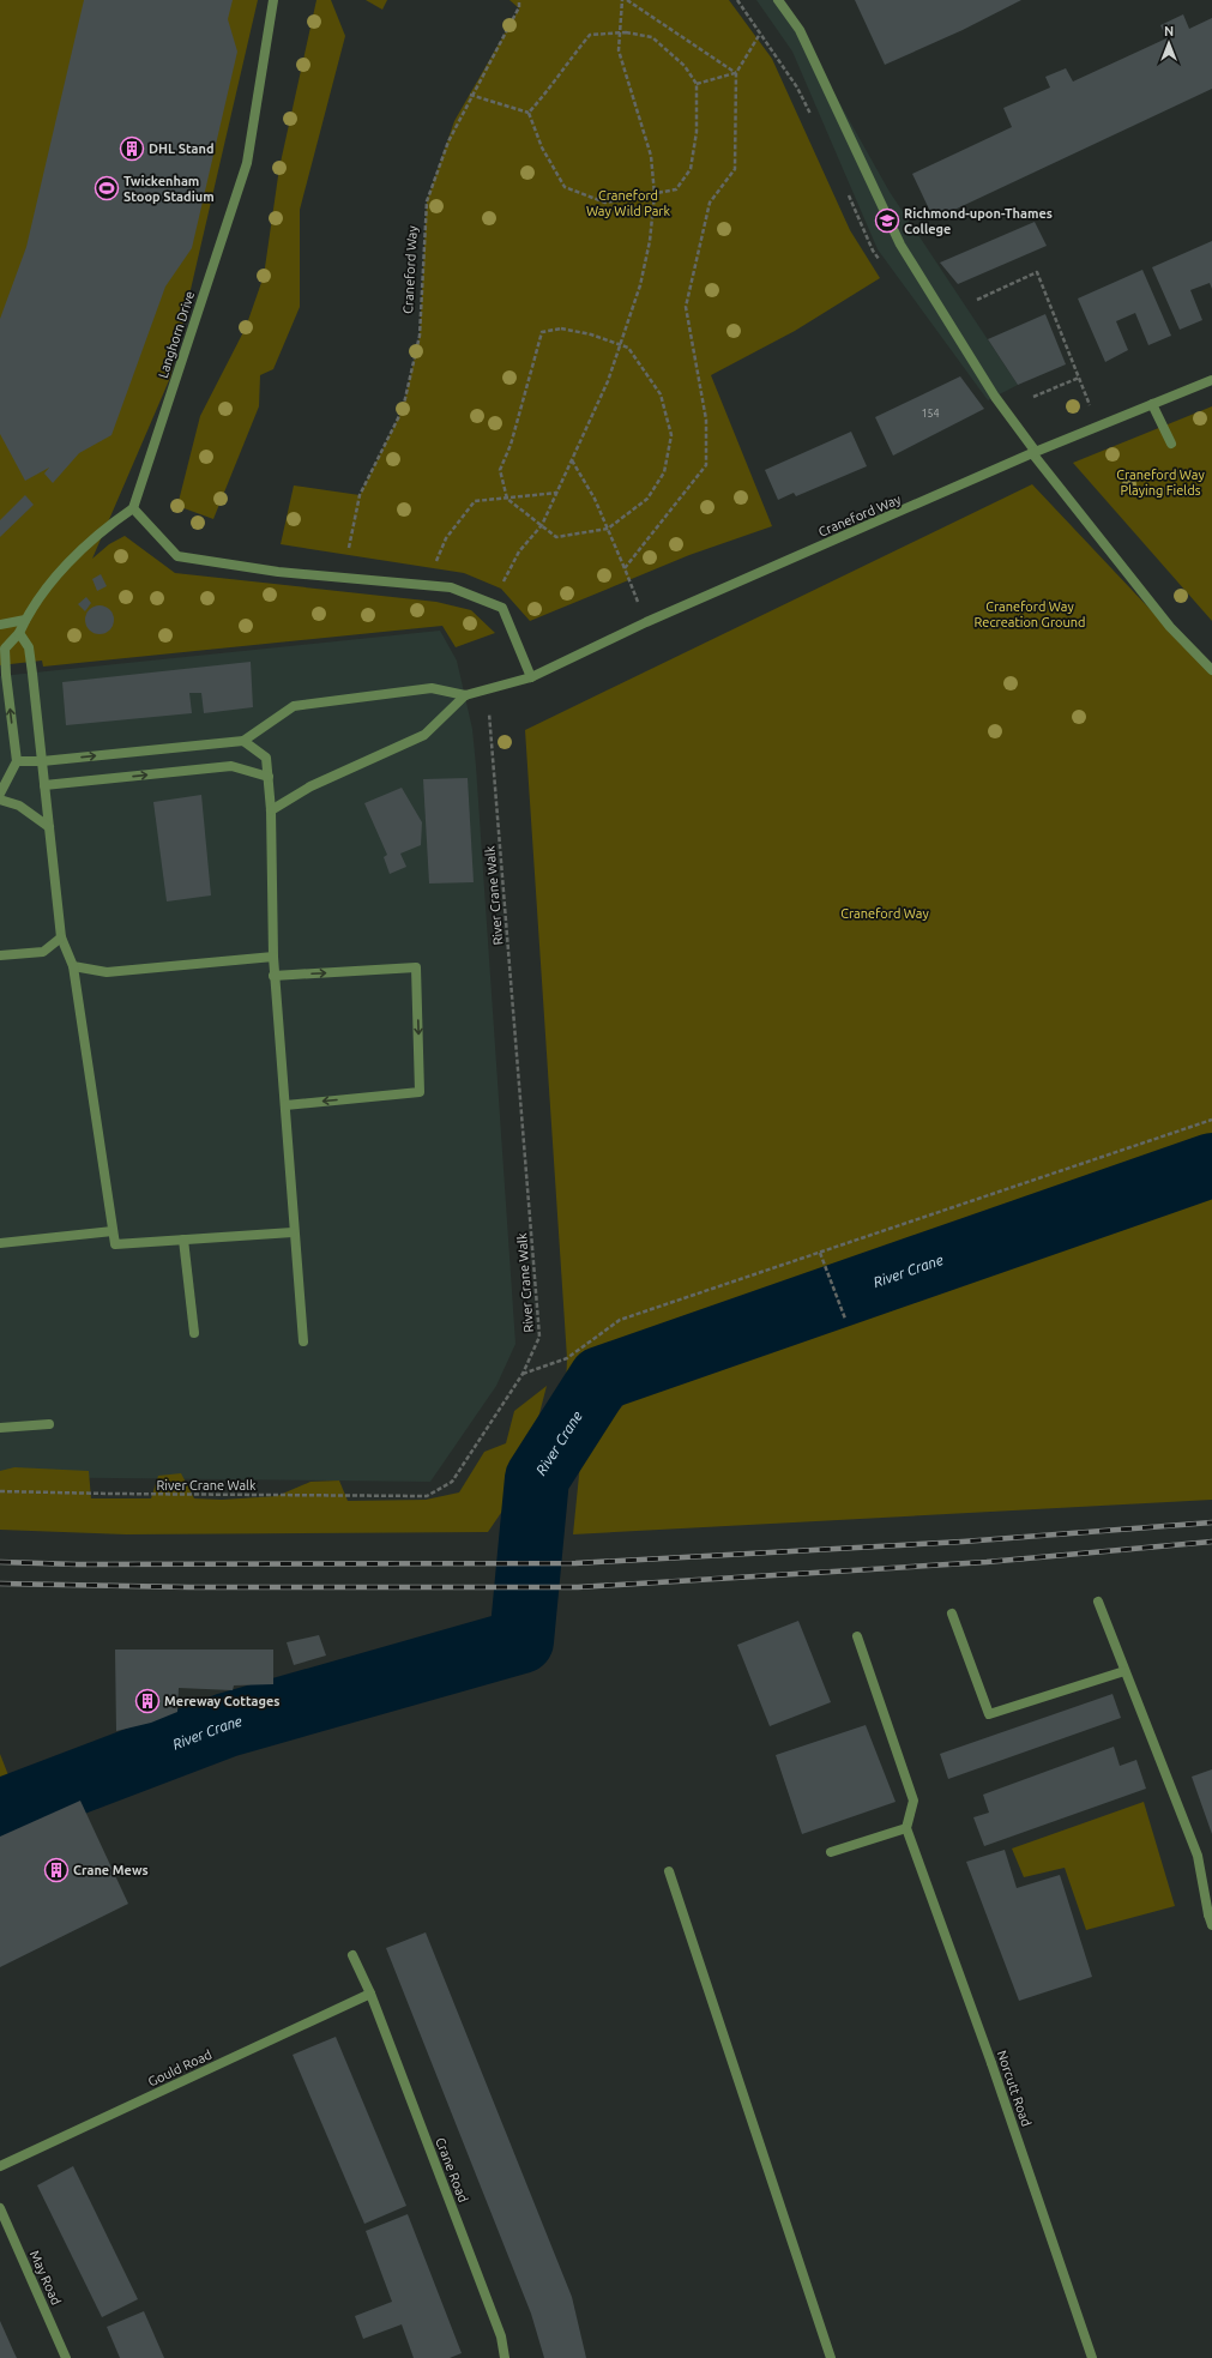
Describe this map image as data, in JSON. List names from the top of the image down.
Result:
{
  "streets": {
    "street": [
      "Craneford Way",
      "Langhorn Drive",
      "Gould Road",
      "Norcutt Road",
      "Crane Road",
      "May Road"
    ],
    "path": ["River Crane Walk"]
  },
  "crossings": [
    ["Craneford Way", "River Crane Walk"],
    ["Gould Road", "Crane Road"]
  ],
  "water": ["River Crane"],
  "parks": [
    "Craneford Way Wild Park",
    "Craneford Way Playing Fields",
    "Craneford Way Recreation Ground",
    "Craneford Way"
  ],
  "places": {
    "building": ["DHL Stand", "Mereway Cottages", "Crane Mews"],
    "sports": ["Twickenham Stoop Stadium"],
    "school or university": ["Richmond-upon-Thames College"]
  },
  "house_numbers": ["154"],
  "north": "top"
}
